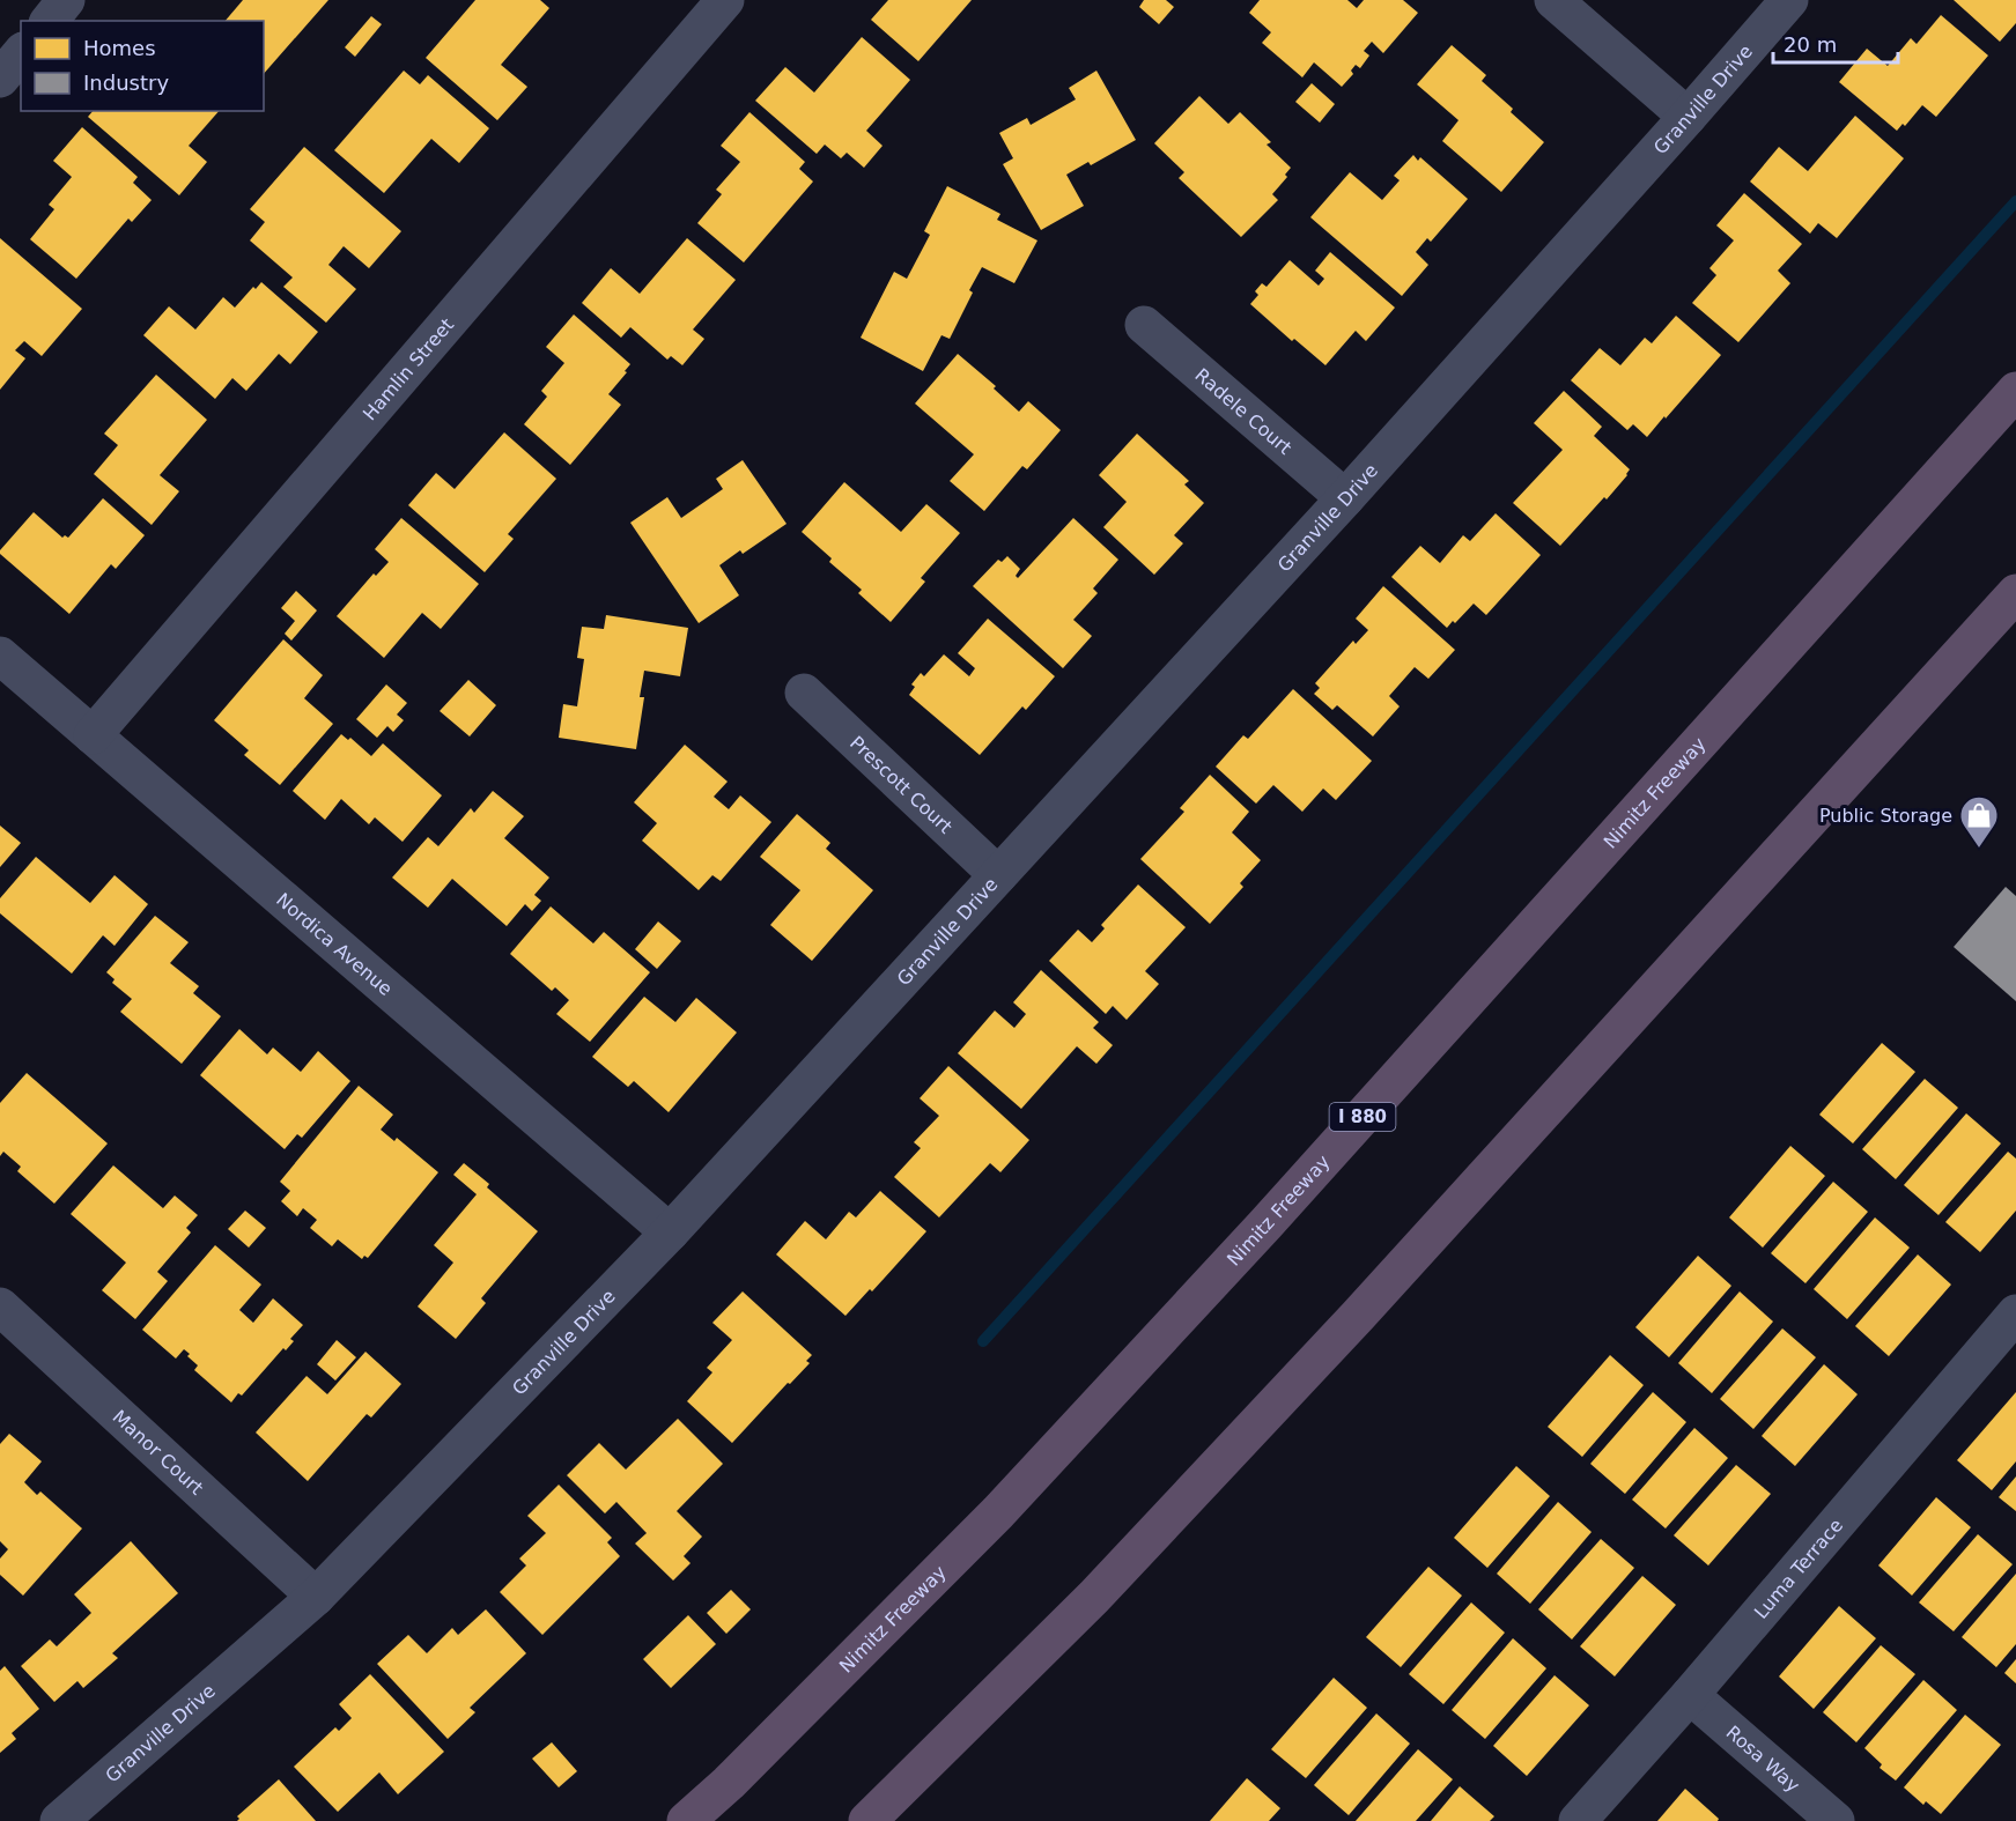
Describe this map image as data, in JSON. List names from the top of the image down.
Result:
{
  "streets": {
    "highway": ["Nimitz Freeway", "I 880"],
    "street": [
      "Granville Drive",
      "Hamlin Street",
      "Radele Court",
      "Prescott Court",
      "Nordica Avenue",
      "Manor Court",
      "Luma Terrace",
      "Rosa Way"
    ]
  },
  "crossings": [
    ["Granville Drive", "Radele Court"],
    ["Granville Drive", "Prescott Court"],
    ["Granville Drive", "Nordica Avenue"],
    ["Granville Drive", "Manor Court"],
    ["Hamlin Street", "Nordica Avenue"],
    ["Luma Terrace", "Rosa Way"]
  ],
  "places": {
    "shop": ["Public Storage"]
  },
  "legend": ["Homes", "Industry"],
  "scale_bar": "20 m"
}
